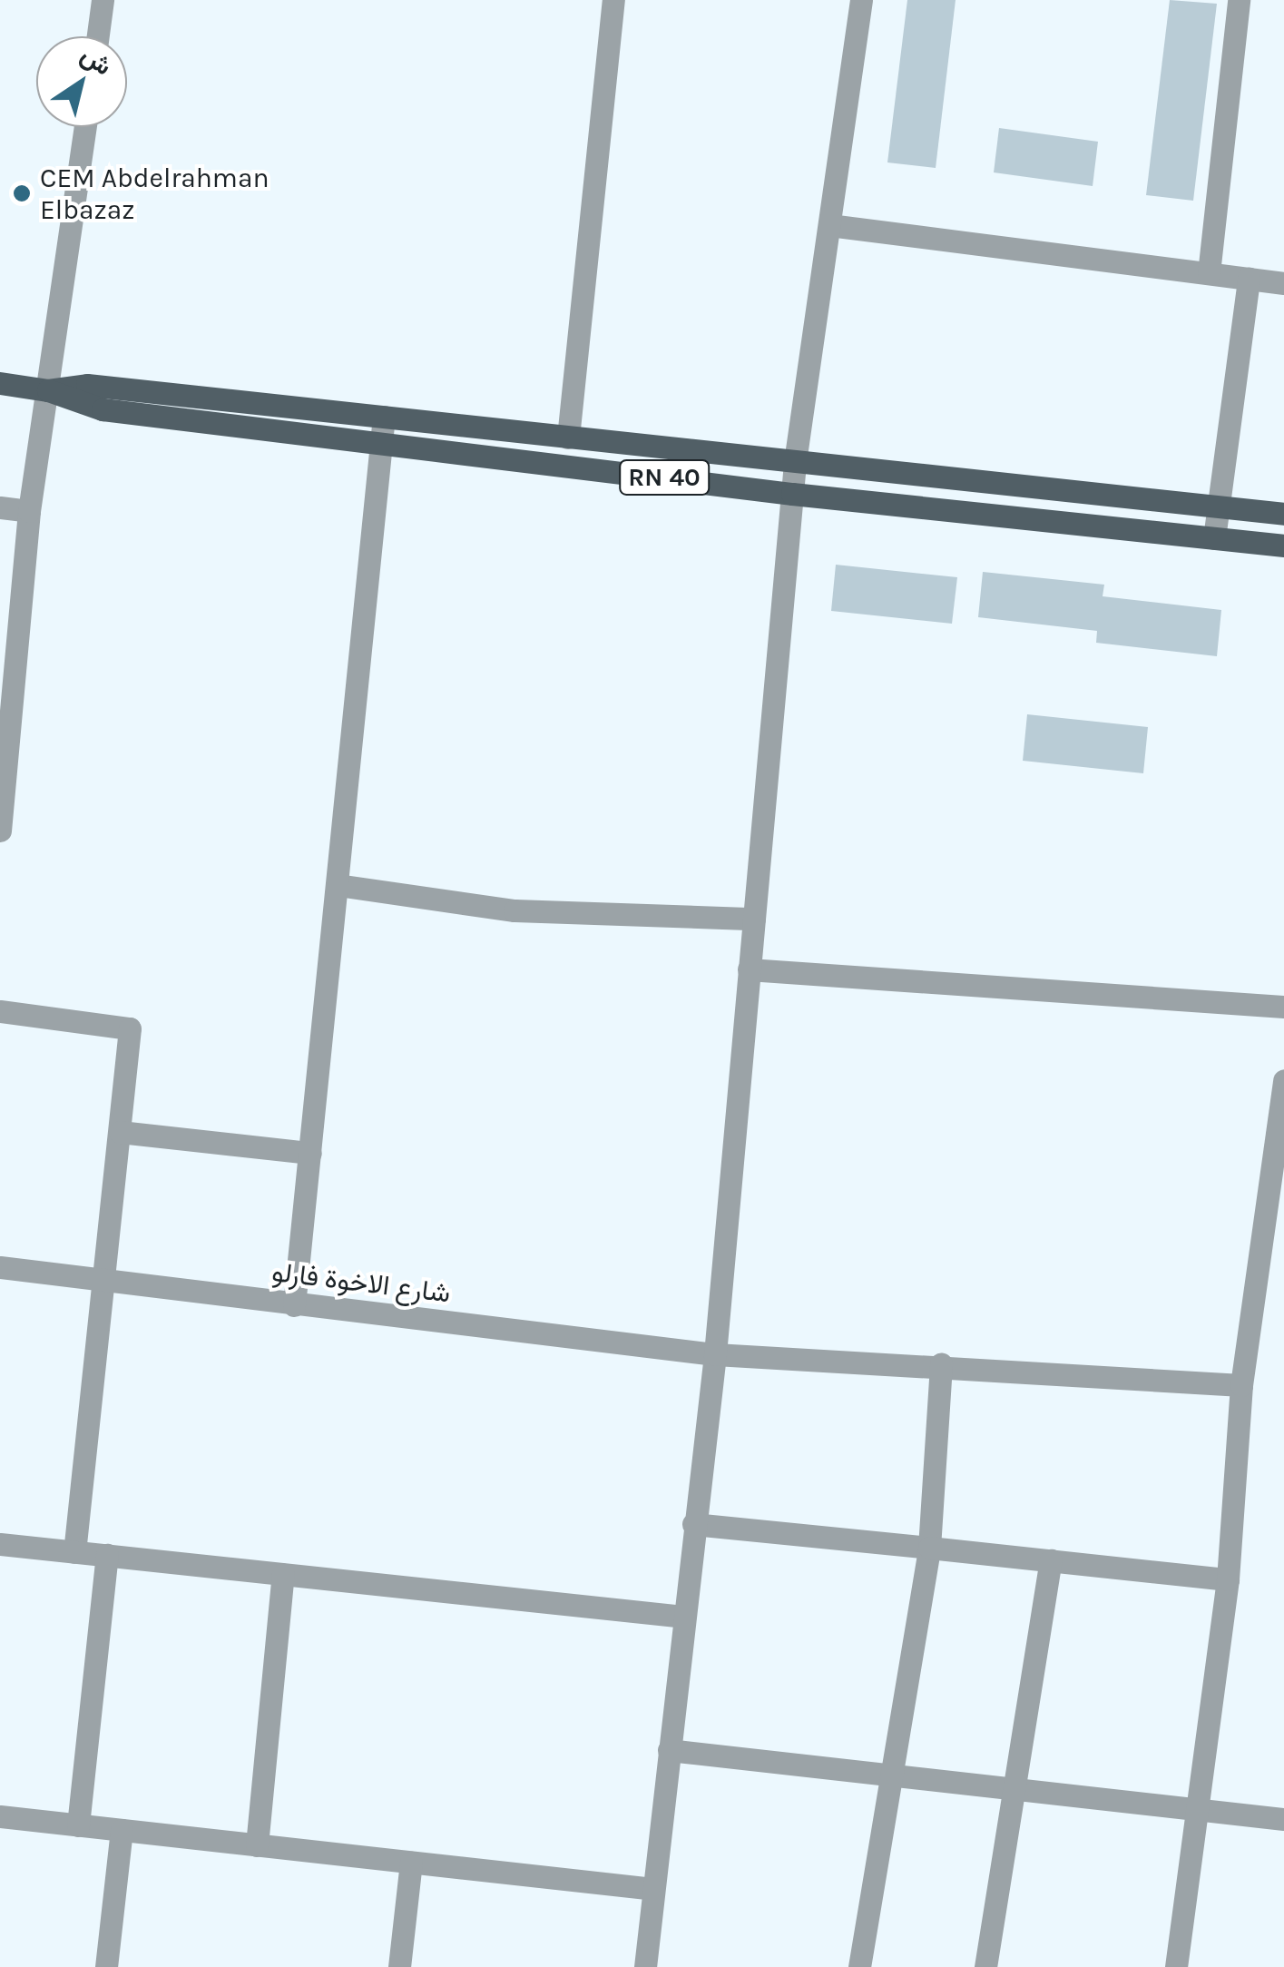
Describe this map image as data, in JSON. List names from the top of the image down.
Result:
{
  "streets": {
    "main road": ["RN 40"],
    "street": ["شارع الاخوة فارلو"]
  },
  "places": ["CEM Abdelrahman Elbazaz"],
  "north": "top right"
}
